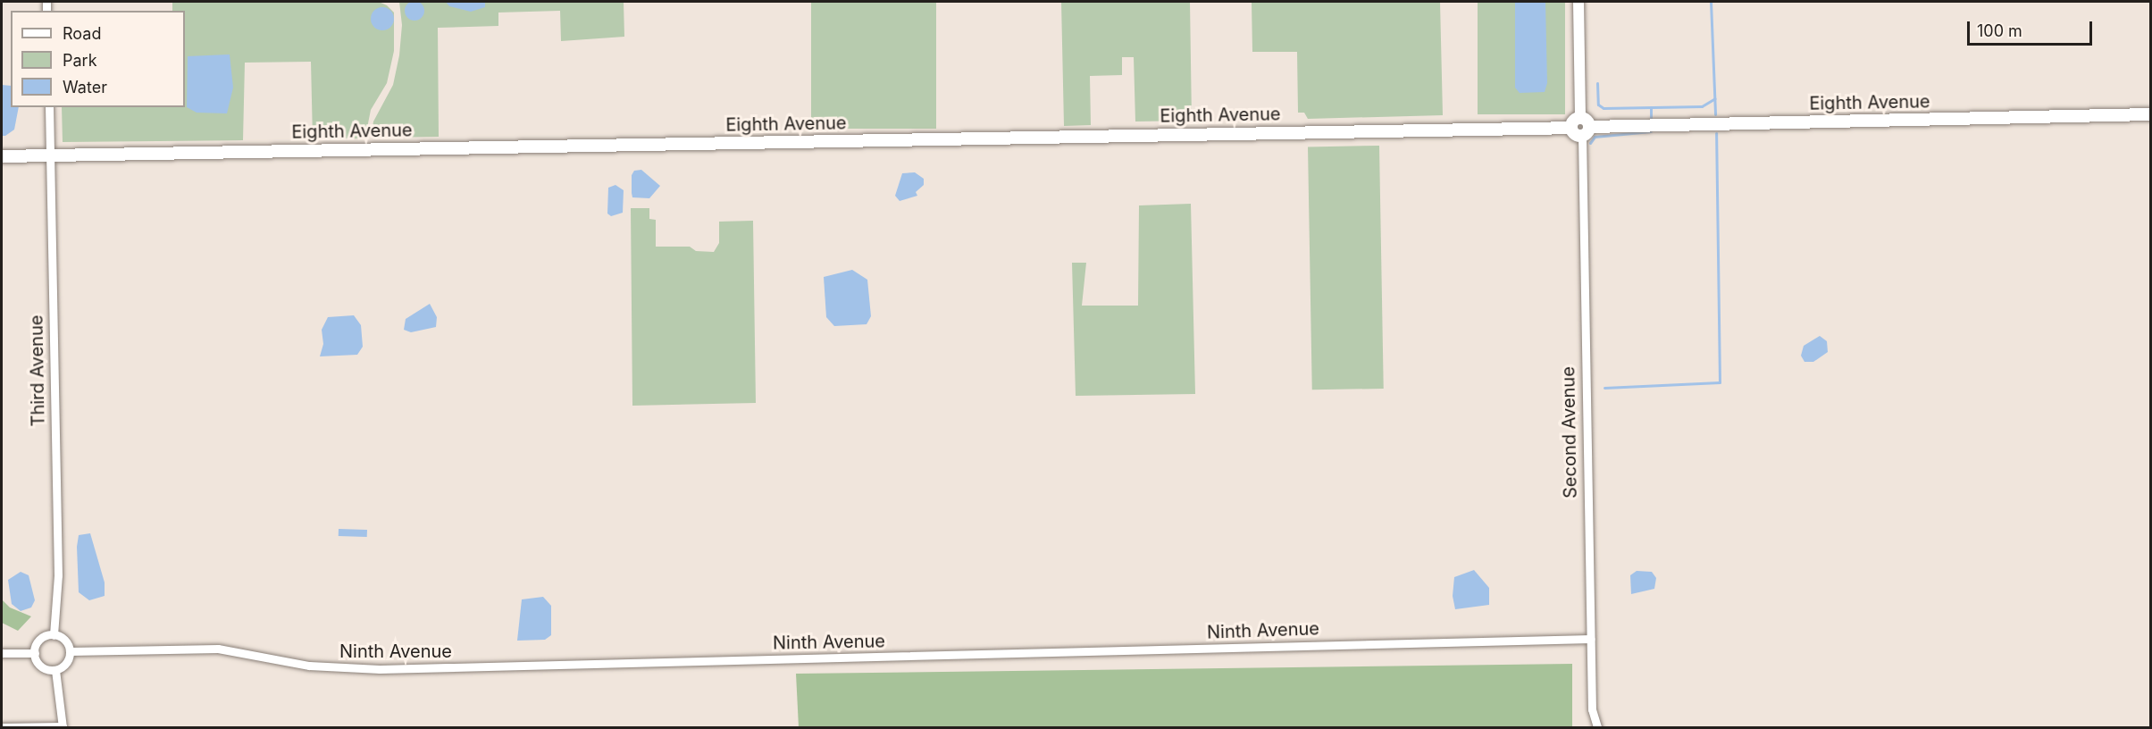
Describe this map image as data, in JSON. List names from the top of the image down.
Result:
{
  "streets": {
    "main road": ["Eighth Avenue"],
    "street": ["Third Avenue", "Second Avenue", "Ninth Avenue"]
  },
  "crossings": [
    ["Eighth Avenue", "Third Avenue"],
    ["Eighth Avenue", "Second Avenue"],
    ["Third Avenue", "Ninth Avenue"],
    ["Second Avenue", "Ninth Avenue"]
  ],
  "legend": ["Road", "Park", "Water"],
  "scale_bar": "100 m"
}
